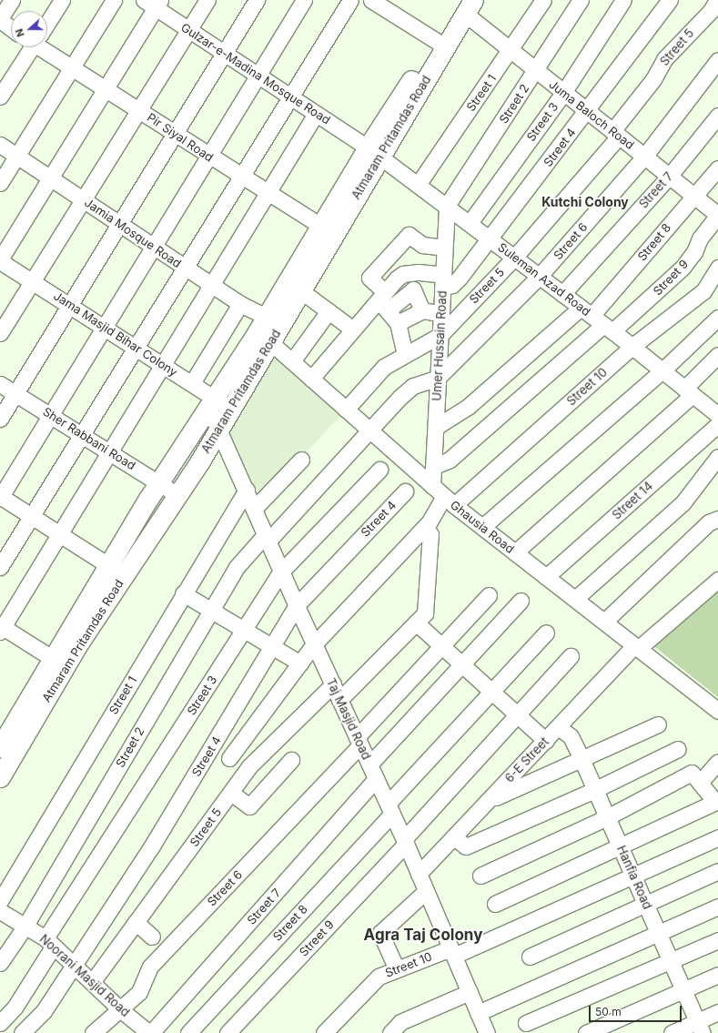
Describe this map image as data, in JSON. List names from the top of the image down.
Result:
{
  "streets": {
    "main road": ["Atmaram Pritamdas Road"],
    "street": [
      "Street 5",
      "Gulzar-e-Madina Mosque Road",
      "Street 1",
      "Street 2",
      "Juma Baloch Road",
      "Street 3",
      "Pir Siyal Road",
      "Street 4",
      "Street 7",
      "Jamia Mosque Road",
      "Street 6",
      "Street 8",
      "Street 9",
      "Suleman Azad Road",
      "Jama Masjid Bihar Colony",
      "Umer Hussain Road",
      "Street 10",
      "Sher Rabbani Road",
      "Street 14",
      "Ghausia Road",
      "Taj Masjid Road",
      "6-E Street",
      "Hanfia Road",
      "Noorani Masjid Road"
    ]
  },
  "crossings": [
    ["Street 5", "Juma Baloch Road"],
    ["Street 5", "Suleman Azad Road"],
    ["Street 5", "Umer Hussain Road"],
    ["Street 5", "Ghausia Road"],
    ["Street 5", "Taj Masjid Road"],
    ["Street 5", "Noorani Masjid Road"],
    ["Gulzar-e-Madina Mosque Road", "Atmaram Pritamdas Road"],
    ["Gulzar-e-Madina Mosque Road", "Suleman Azad Road"],
    ["Street 1", "Juma Baloch Road"],
    ["Street 1", "Suleman Azad Road"],
    ["Street 1", "Taj Masjid Road"],
    ["Street 2", "Juma Baloch Road"],
    ["Street 2", "Street 6"],
    ["Street 2", "Suleman Azad Road"],
    ["Street 2", "Umer Hussain Road"],
    ["Street 2", "Ghausia Road"],
    ["Street 2", "Taj Masjid Road"],
    ["Street 2", "Noorani Masjid Road"],
    ["Juma Baloch Road", "Street 3"],
    ["Juma Baloch Road", "Atmaram Pritamdas Road"],
    ["Juma Baloch Road", "Street 4"],
    ["Juma Baloch Road", "Street 7"],
    ["Juma Baloch Road", "Street 6"],
    ["Juma Baloch Road", "Street 8"],
    ["Juma Baloch Road", "Street 9"],
    ["Street 3", "Suleman Azad Road"],
    ["Street 3", "Taj Masjid Road"],
    ["Street 3", "Noorani Masjid Road"],
    ["Pir Siyal Road", "Atmaram Pritamdas Road"],
    ["Atmaram Pritamdas Road", "Jamia Mosque Road"],
    ["Atmaram Pritamdas Road", "Suleman Azad Road"],
    ["Atmaram Pritamdas Road", "Jama Masjid Bihar Colony"],
    ["Atmaram Pritamdas Road", "Sher Rabbani Road"],
    ["Atmaram Pritamdas Road", "Ghausia Road"],
    ["Atmaram Pritamdas Road", "Taj Masjid Road"],
    ["Street 4", "Suleman Azad Road"],
    ["Street 4", "Umer Hussain Road"],
    ["Street 4", "Taj Masjid Road"],
    ["Street 4", "Noorani Masjid Road"],
    ["Street 7", "Suleman Azad Road"],
    ["Street 7", "Taj Masjid Road"],
    ["Street 7", "Noorani Masjid Road"],
    ["Jamia Mosque Road", "Ghausia Road"],
    ["Street 6", "Suleman Azad Road"],
    ["Street 6", "Umer Hussain Road"],
    ["Street 6", "Taj Masjid Road"],
    ["Street 6", "Noorani Masjid Road"],
    ["Street 8", "Street 9"],
    ["Street 8", "Suleman Azad Road"],
    ["Street 8", "Taj Masjid Road"],
    ["Street 9", "Suleman Azad Road"],
    ["Street 9", "Taj Masjid Road"],
    ["Suleman Azad Road", "Umer Hussain Road"],
    ["Suleman Azad Road", "Street 10"],
    ["Jama Masjid Bihar Colony", "Taj Masjid Road"],
    ["Umer Hussain Road", "Street 10"],
    ["Umer Hussain Road", "Ghausia Road"],
    ["Street 10", "Ghausia Road"],
    ["Street 10", "Taj Masjid Road"],
    ["Street 10", "Hanfia Road"],
    ["Street 14", "Ghausia Road"],
    ["Ghausia Road", "6-E Street"],
    ["Taj Masjid Road", "6-E Street"],
    ["6-E Street", "Hanfia Road"]
  ],
  "districts": ["Kutchi Colony", "Agra Taj Colony"],
  "scale_bar": "50 m",
  "north": "left"
}
